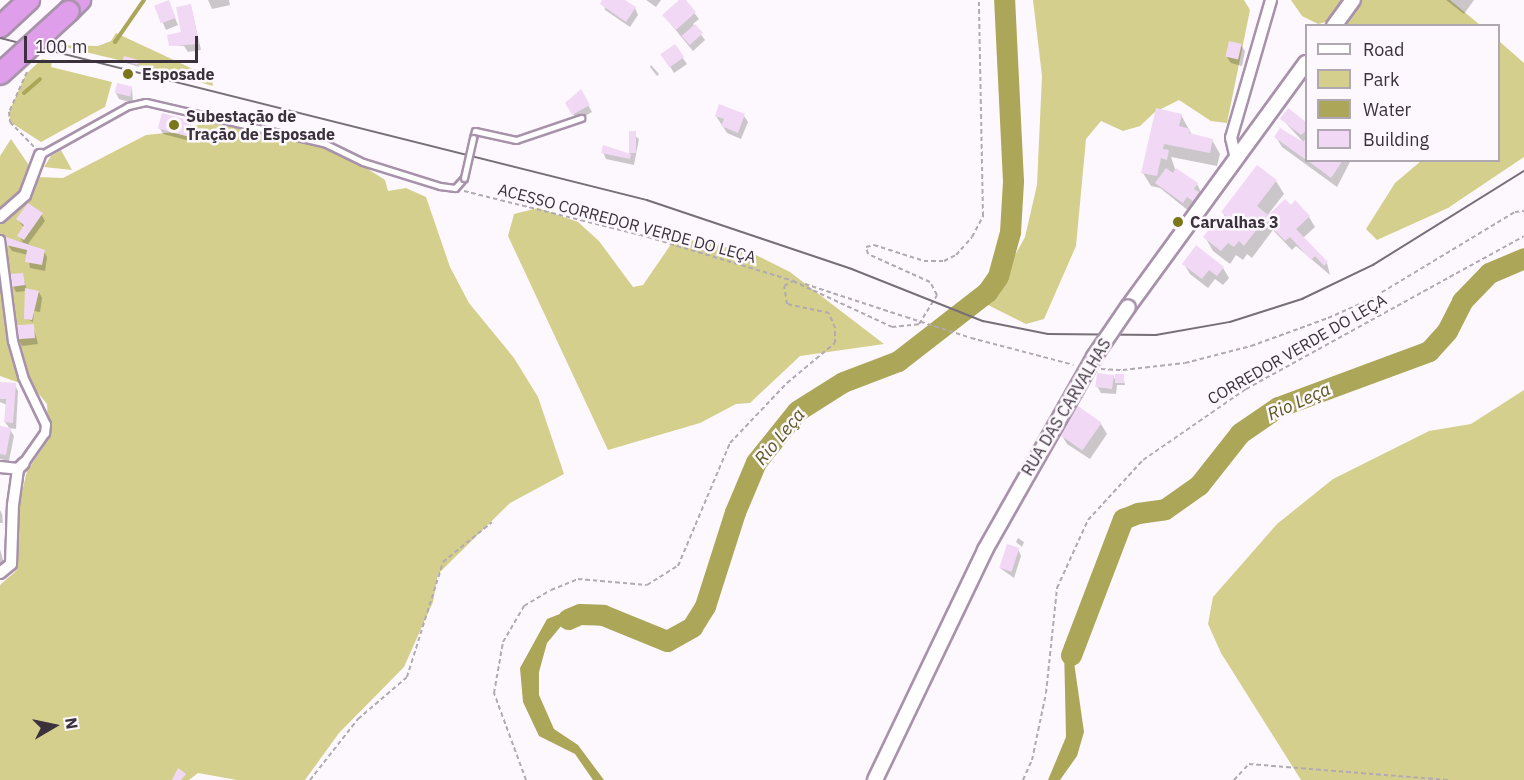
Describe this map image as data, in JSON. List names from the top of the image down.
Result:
{
  "streets": {
    "street": ["RUA DAS CARVALHAS"],
    "path": ["ACESSO CORREDOR VERDE DO LEÇA", "CORREDOR VERDE DO LEÇA"]
  },
  "crossings": [
    ["ACESSO CORREDOR VERDE DO LEÇA", "CORREDOR VERDE DO LEÇA"],
    ["CORREDOR VERDE DO LEÇA", "RUA DAS CARVALHAS"]
  ],
  "water": ["Rio Leça"],
  "places": ["Esposade", "Subestação de Tração de Esposade", "Carvalhas 3"],
  "legend": [
    "Road",
    "Park",
    "Water",
    "Building"
  ],
  "scale_bar": "100 m",
  "north": "right"
}
